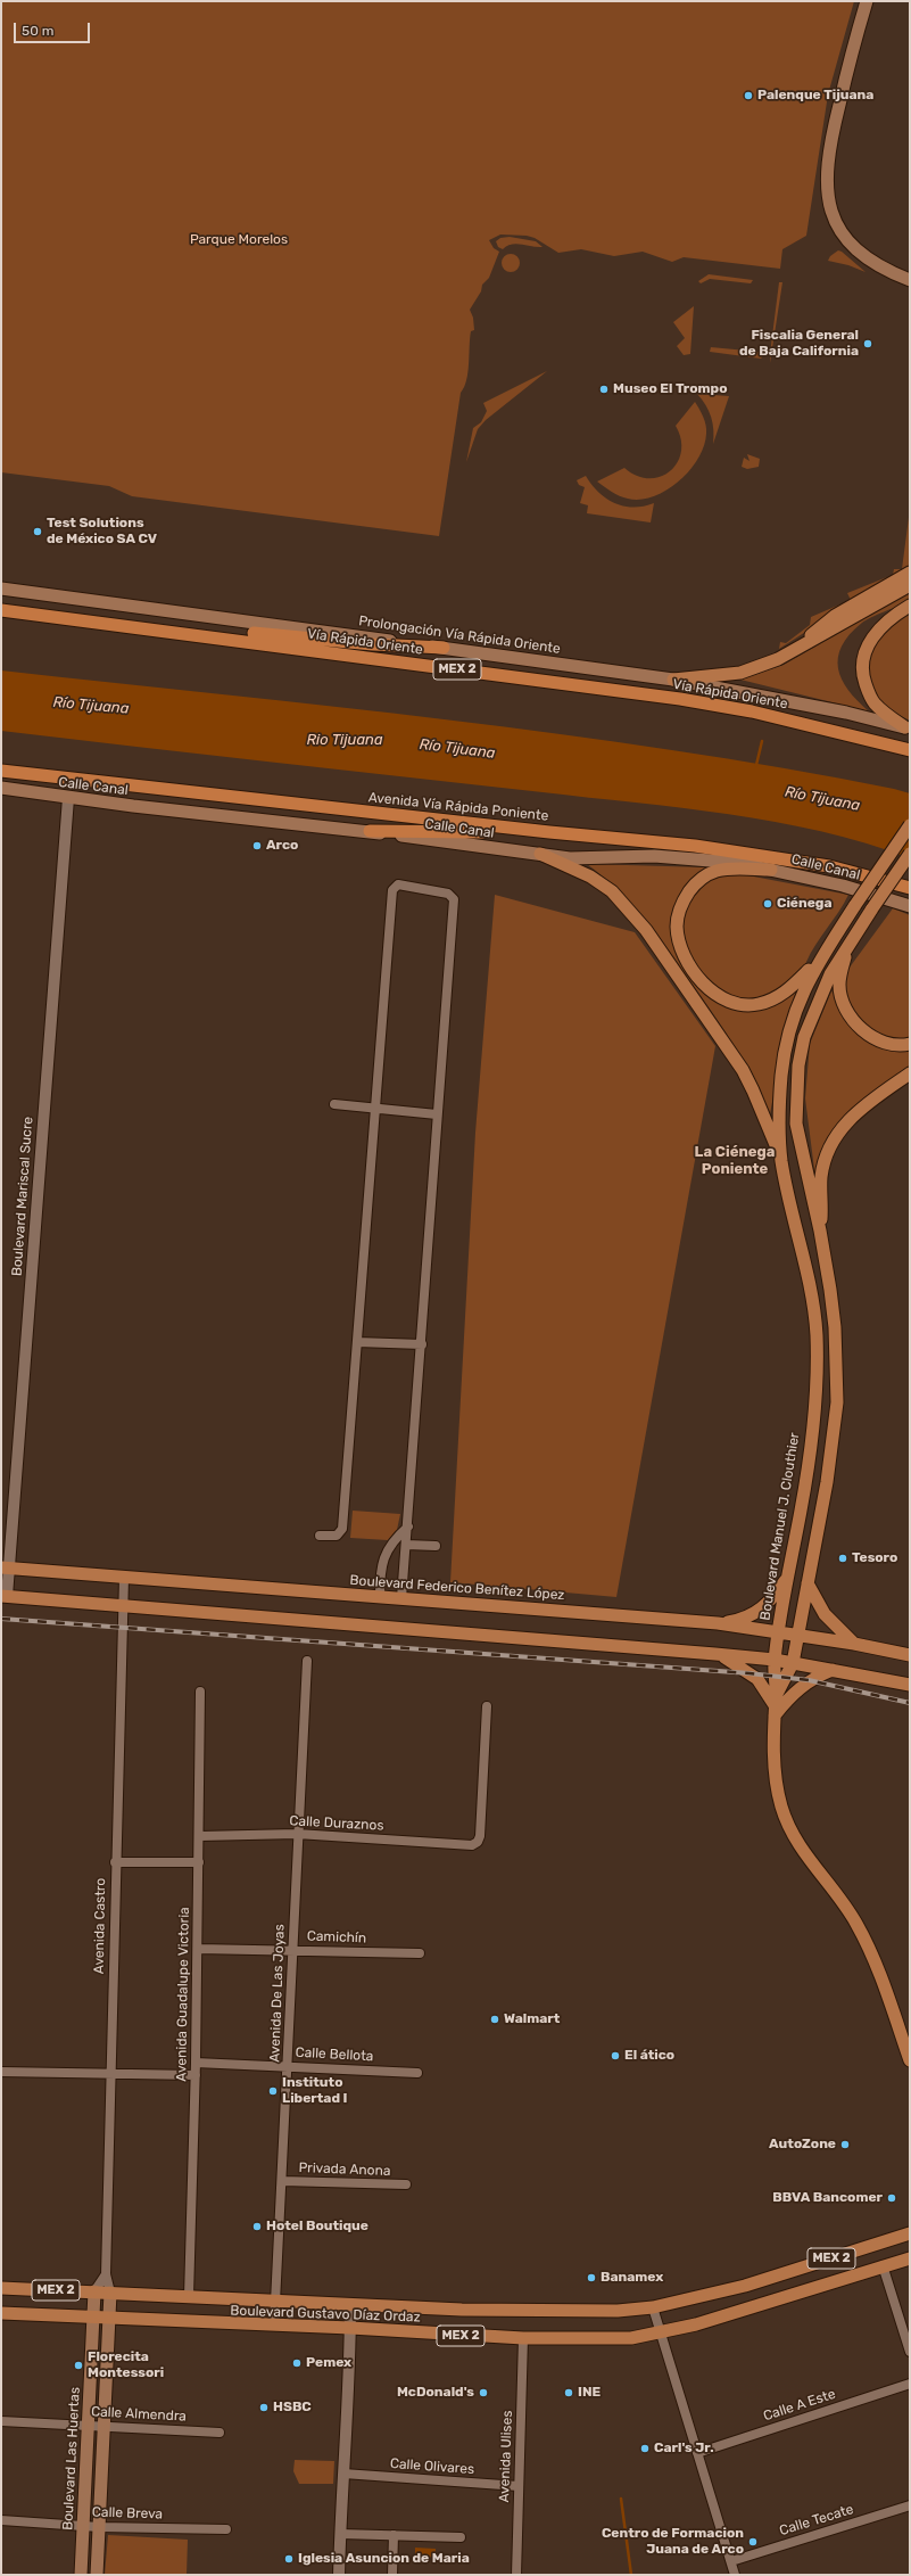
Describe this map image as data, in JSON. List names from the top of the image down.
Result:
{
  "streets": {
    "highway": ["Vía Rápida Oriente", "MEX 2", "Avenida Vía Rápida Poniente"],
    "main road": [
      "Prolongación Vía Rápida Oriente",
      "Calle Canal",
      "Boulevard Manuel J. Clouthier",
      "Boulevard Federico Benítez López",
      "Boulevard Gustavo Díaz Ordaz",
      "Boulevard Las Huertas"
    ],
    "street": [
      "Boulevard Mariscal Sucre",
      "Calle Duraznos",
      "Avenida Castro",
      "Camichín",
      "Avenida De Las Joyas",
      "Avenida Guadalupe Victoria",
      "Calle Bellota",
      "Privada Anona",
      "Calle A Este",
      "Calle Almendra",
      "Avenida Ulises",
      "Calle Olivares",
      "Calle Breva",
      "Calle Tecate"
    ]
  },
  "crossings": [
    ["Calle Canal", "Boulevard Mariscal Sucre"],
    ["Boulevard Mariscal Sucre", "Boulevard Federico Benítez López"],
    ["Boulevard Manuel J. Clouthier", "Boulevard Federico Benítez López"],
    ["Boulevard Federico Benítez López", "Avenida Castro"],
    ["Calle Duraznos", "Avenida De Las Joyas"],
    ["Calle Duraznos", "Avenida Guadalupe Victoria"],
    ["Avenida Castro", "Boulevard Gustavo Díaz Ordaz"],
    ["Camichín", "Avenida De Las Joyas"],
    ["Camichín", "Avenida Guadalupe Victoria"],
    ["Avenida De Las Joyas", "Calle Bellota"],
    ["Avenida De Las Joyas", "Privada Anona"],
    ["Avenida De Las Joyas", "Boulevard Gustavo Díaz Ordaz"],
    ["Avenida Guadalupe Victoria", "Calle Bellota"],
    ["Avenida Guadalupe Victoria", "Boulevard Gustavo Díaz Ordaz"],
    ["Boulevard Gustavo Díaz Ordaz", "Avenida Ulises"],
    ["Boulevard Gustavo Díaz Ordaz", "Boulevard Las Huertas"],
    ["Calle Almendra", "Boulevard Las Huertas"],
    ["Avenida Ulises", "Calle Olivares"],
    ["Boulevard Las Huertas", "Calle Breva"]
  ],
  "districts": ["La Ciénega Poniente"],
  "water": ["Río Tijuana", "Rio Tijuana"],
  "parks": ["Parque Morelos"],
  "places": [
    "Palenque Tijuana",
    "Fiscalia General de Baja California",
    "Museo El Trompo",
    "Test Solutions de México SA CV",
    "Arco",
    "Ciénega",
    "Tesoro",
    "Walmart",
    "El ático",
    "Instituto Libertad I",
    "AutoZone",
    "BBVA Bancomer",
    "Hotel Boutique",
    "Banamex",
    "Pemex",
    "Florecita Montessori",
    "McDonald's",
    "INE",
    "HSBC",
    "Carl's Jr.",
    "Centro de Formacion Juana de Arco",
    "Iglesia Asuncion de Maria"
  ],
  "scale_bar": "50 m"
}
